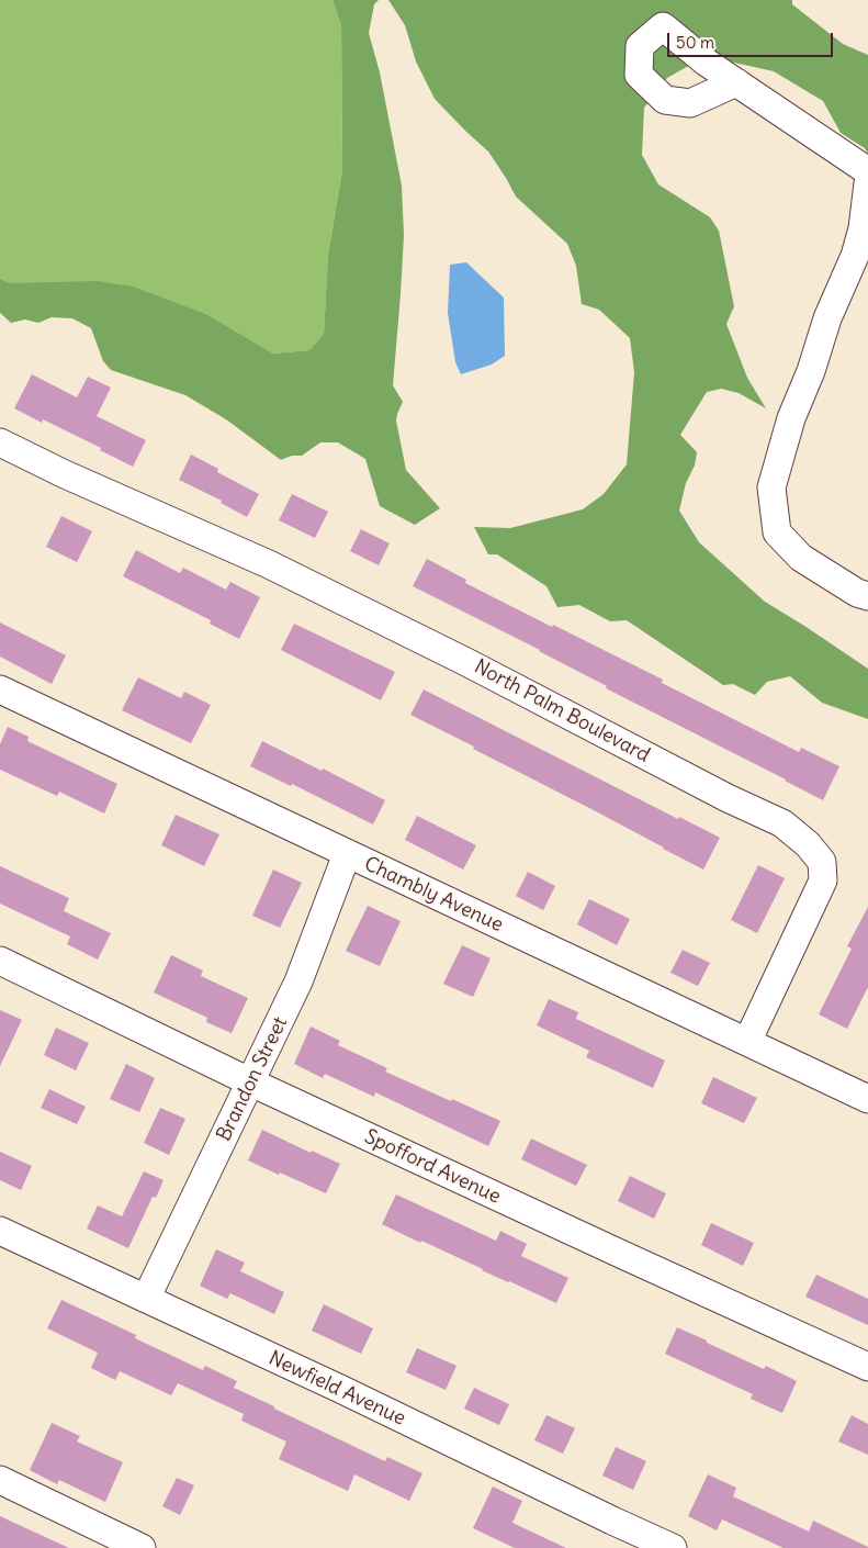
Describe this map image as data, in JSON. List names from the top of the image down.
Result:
{
  "streets": {
    "street": [
      "North Palm Boulevard",
      "Chambly Avenue",
      "Brandon Street",
      "Spofford Avenue",
      "Newfield Avenue"
    ]
  },
  "crossings": [
    ["North Palm Boulevard", "Chambly Avenue"],
    ["Chambly Avenue", "Brandon Street"],
    ["Brandon Street", "Spofford Avenue"],
    ["Brandon Street", "Newfield Avenue"]
  ],
  "scale_bar": "50 m"
}
